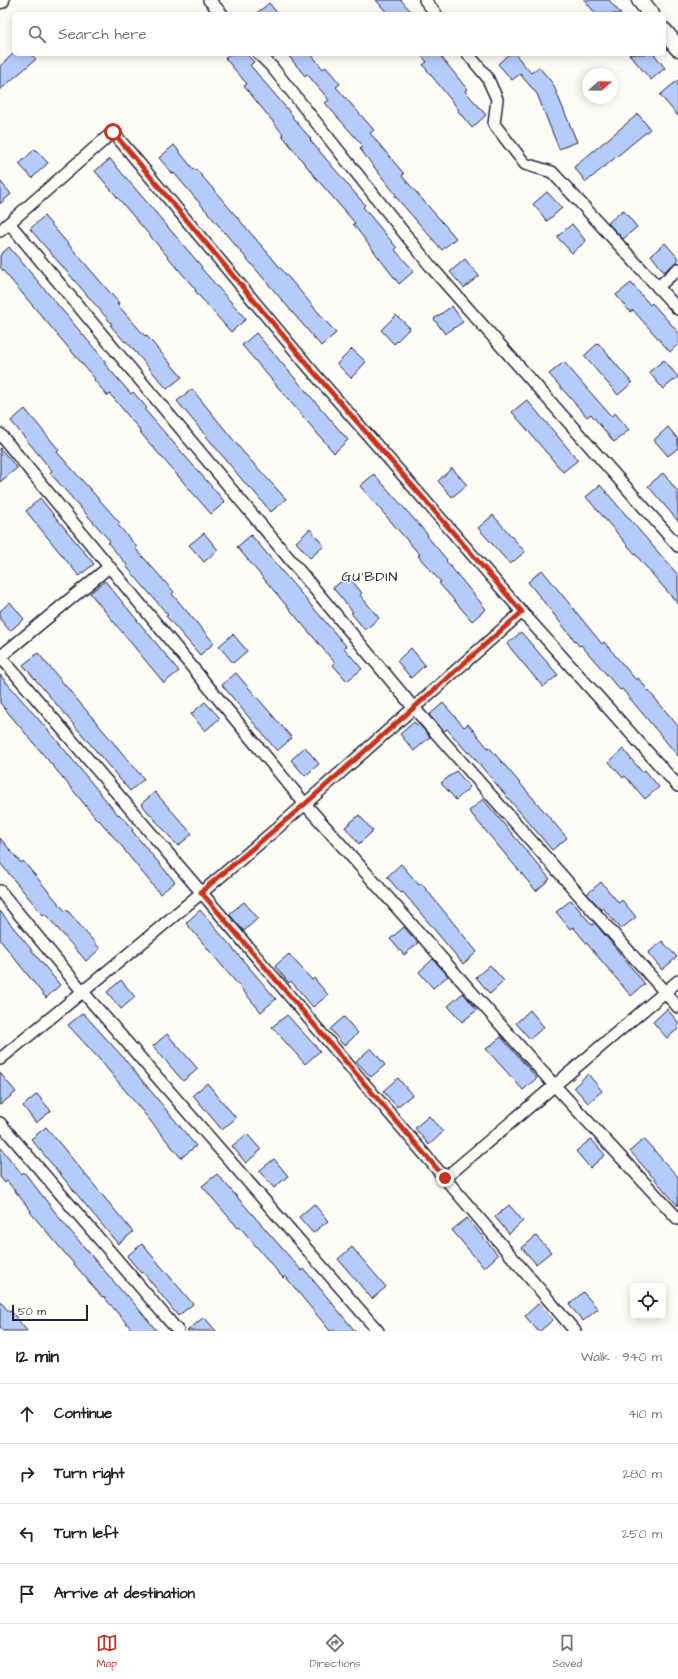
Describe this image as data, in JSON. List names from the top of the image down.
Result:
{
  "districts": ["GU'BDIN"],
  "scale_bar": "50 m",
  "north": "right",
  "page": {
    "search": "Search here",
    "scale": "50 m",
    "heading": ["12 min", "Walk · 940 m"],
    "list": [
      ["Continue", "410 m"],
      ["Turn right", "280 m"],
      ["Turn left", "250 m"],
      "Arrive at destination"
    ],
    "nav": ["Map", "Directions", "Saved"]
  }
}
